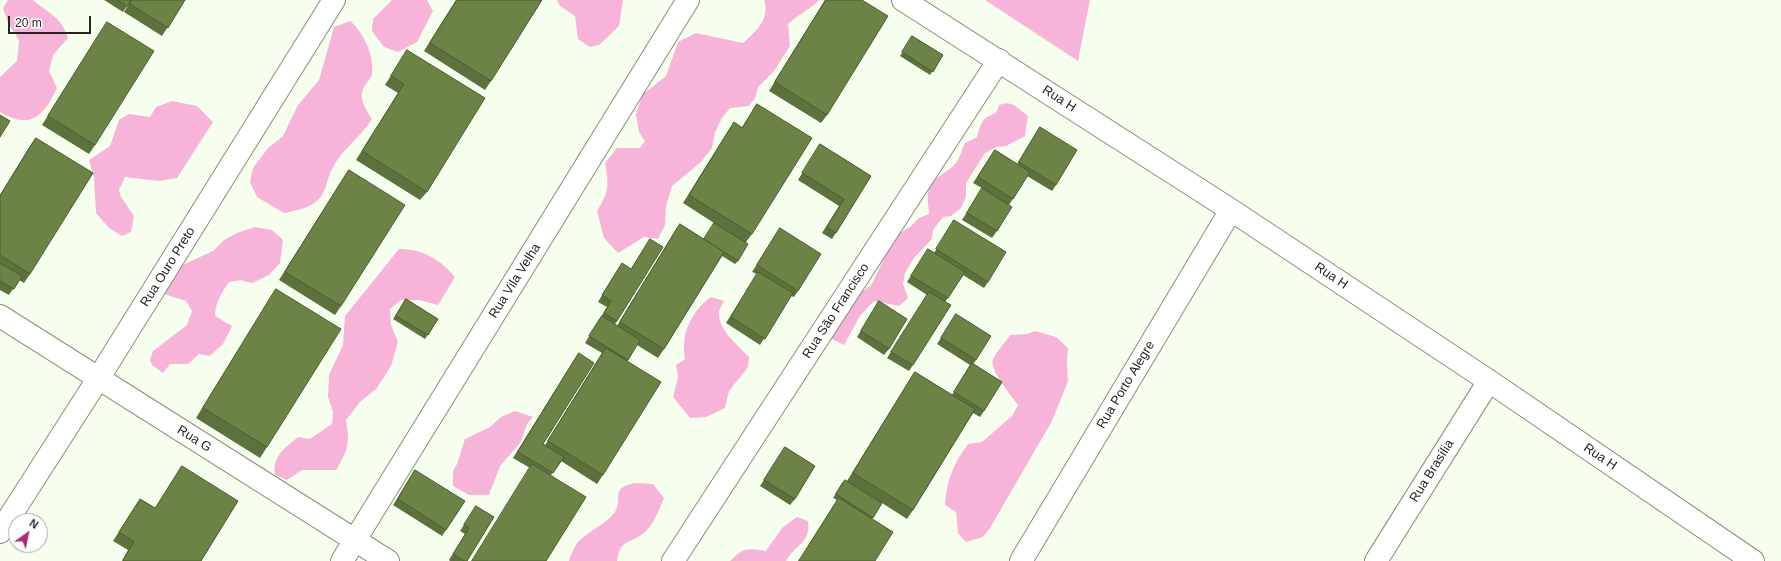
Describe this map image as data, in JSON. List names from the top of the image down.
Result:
{
  "streets": {
    "street": [
      "Rua H",
      "Rua Ouro Preto",
      "Rua Vila Velha",
      "Rua São Francisco",
      "Rua Porto Alegre",
      "Rua G",
      "Rua Brasília"
    ]
  },
  "crossings": [
    ["Rua H", "Rua São Francisco"],
    ["Rua H", "Rua Porto Alegre"],
    ["Rua H", "Rua Brasília"],
    ["Rua Ouro Preto", "Rua G"],
    ["Rua Vila Velha", "Rua G"]
  ],
  "scale_bar": "20 m",
  "north": "top right"
}
